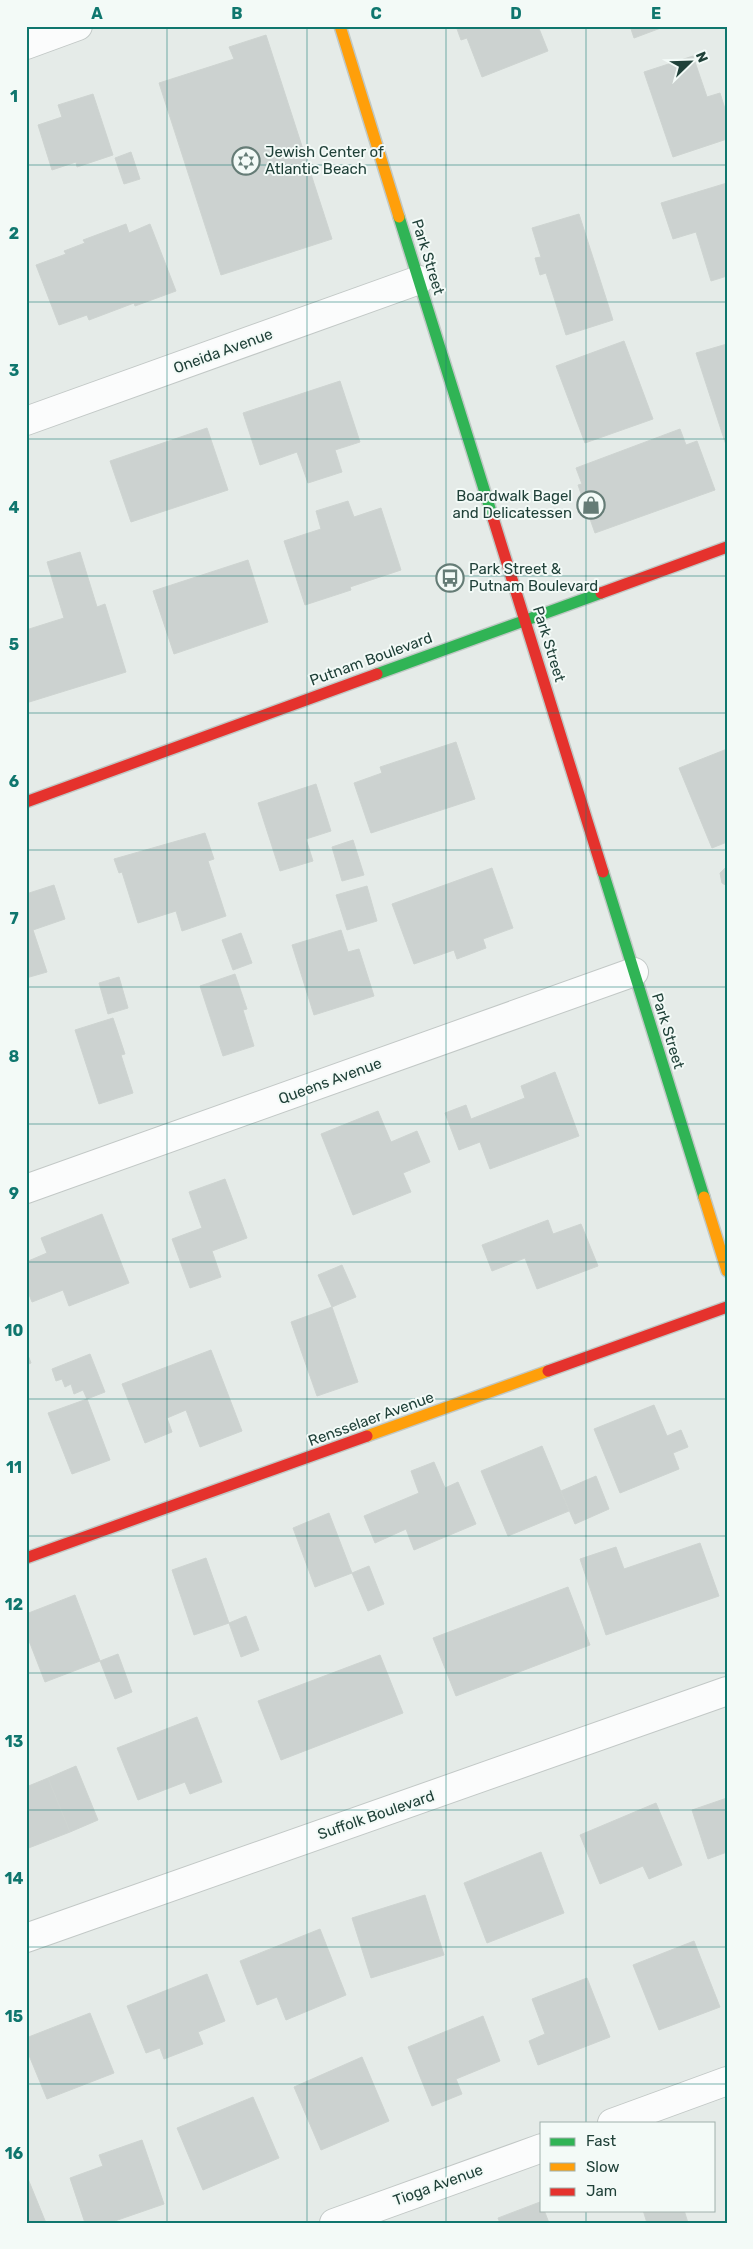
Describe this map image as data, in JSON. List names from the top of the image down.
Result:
{
  "streets": {
    "main road": ["Park Street", "Putnam Boulevard", "Rensselaer Avenue"],
    "street": [
      "Oneida Avenue",
      "Queens Avenue",
      "Suffolk Boulevard",
      "Tioga Avenue"
    ]
  },
  "crossings": [
    ["Park Street", "Oneida Avenue"],
    ["Park Street", "Putnam Boulevard"],
    ["Park Street", "Queens Avenue"]
  ],
  "places": {
    "synagogue": ["Jewish Center of Atlantic Beach"],
    "shop": ["Boardwalk Bagel and Delicatessen"],
    "bus stop": ["Park Street & Putnam Boulevard"]
  },
  "legend": ["Fast", "Slow", "Jam"],
  "north": "top right",
  "grid": {
    "columns": [
      "A",
      "B",
      "C",
      "D",
      "E"
    ],
    "rows": [
      "1",
      "2",
      "3",
      "4",
      "5",
      "6",
      "7",
      "8",
      "9",
      "10",
      "11",
      "12",
      "13",
      "14",
      "15",
      "16"
    ]
  }
}
